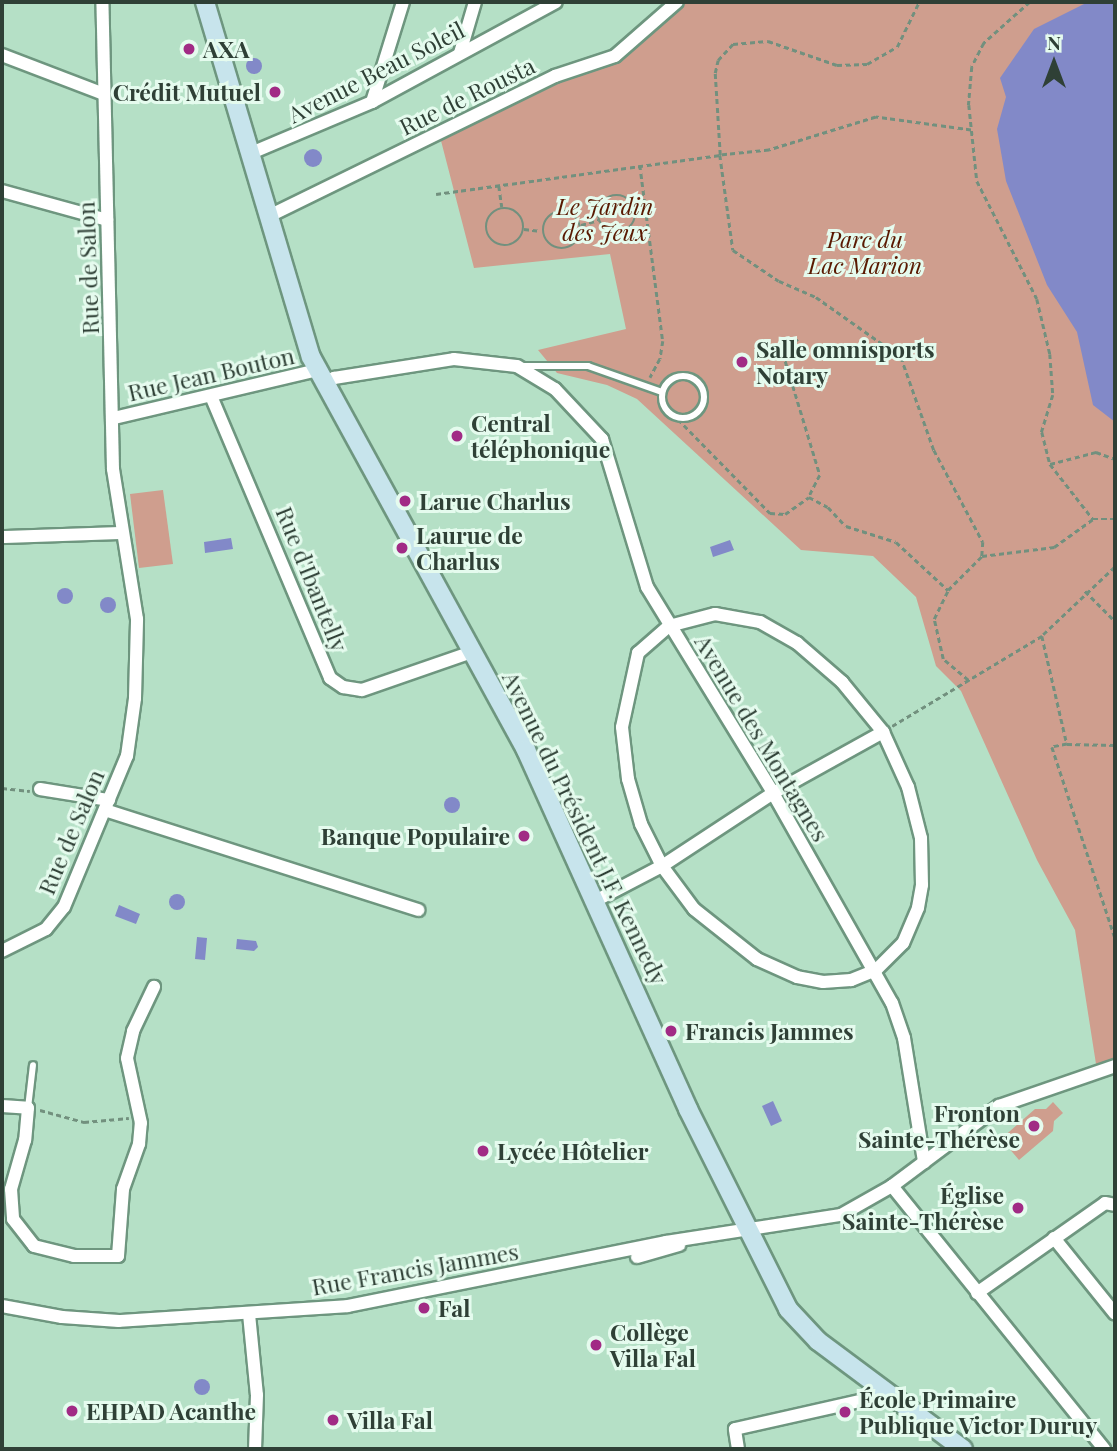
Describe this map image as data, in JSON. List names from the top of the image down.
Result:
{
  "streets": {
    "street": [
      "Avenue Beau Soleil",
      "Rue de Rousta",
      "Rue de Salon",
      "Rue Jean Bouton",
      "Rue d'Ibantelly",
      "Avenue des Montagnes",
      "Avenue du Président J.F. Kennedy",
      "Rue Francis Jammes"
    ]
  },
  "crossings": [
    ["Avenue Beau Soleil", "Avenue du Président J.F. Kennedy"],
    ["Rue de Rousta", "Avenue du Président J.F. Kennedy"],
    ["Rue de Salon", "Rue Jean Bouton"],
    ["Rue Jean Bouton", "Rue d'Ibantelly"],
    ["Rue Jean Bouton", "Avenue des Montagnes"],
    ["Rue Jean Bouton", "Avenue du Président J.F. Kennedy"],
    ["Rue d'Ibantelly", "Avenue du Président J.F. Kennedy"],
    ["Avenue des Montagnes", "Rue Francis Jammes"],
    ["Avenue du Président J.F. Kennedy", "Rue Francis Jammes"]
  ],
  "parks": ["Le Jardin des Jeux", "Parc du Lac Marion"],
  "places": [
    "AXA",
    "Crédit Mutuel",
    "Salle omnisports Notary",
    "Central téléphonique",
    "Larue Charlus",
    "Laurue de Charlus",
    "Banque Populaire",
    "Francis Jammes",
    "Fronton Sainte-Thérèse",
    "Lycée Hôtelier",
    "Église Sainte-Thérèse",
    "Fal",
    "Collège Villa Fal",
    "EHPAD Acanthe",
    "École Primaire Publique Victor Duruy",
    "Villa Fal"
  ],
  "north": "top"
}
